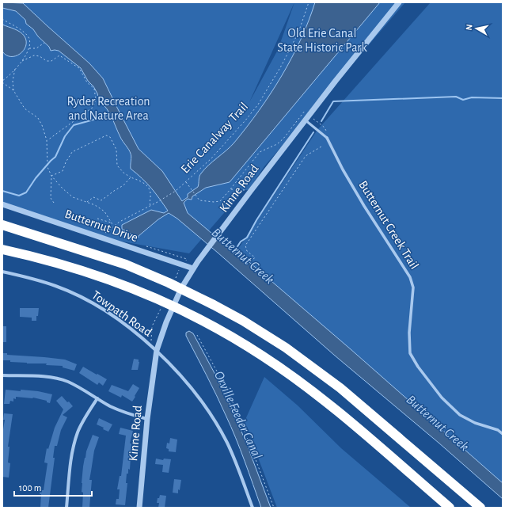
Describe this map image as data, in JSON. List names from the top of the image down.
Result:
{
  "streets": {
    "street": [
      "Kinne Road",
      "Butternut Creek Trail",
      "Butternut Drive",
      "Towpath Road"
    ],
    "path": ["Erie Canalway Trail"]
  },
  "crossings": [
    ["Kinne Road", "Butternut Drive"],
    ["Kinne Road", "Towpath Road"]
  ],
  "water": ["Butternut Creek", "Orville Feeder Canal"],
  "parks": ["Old Erie Canal State Historic Park", "Ryder Recreation and Nature Area"],
  "scale_bar": "100 m",
  "north": "left"
}
